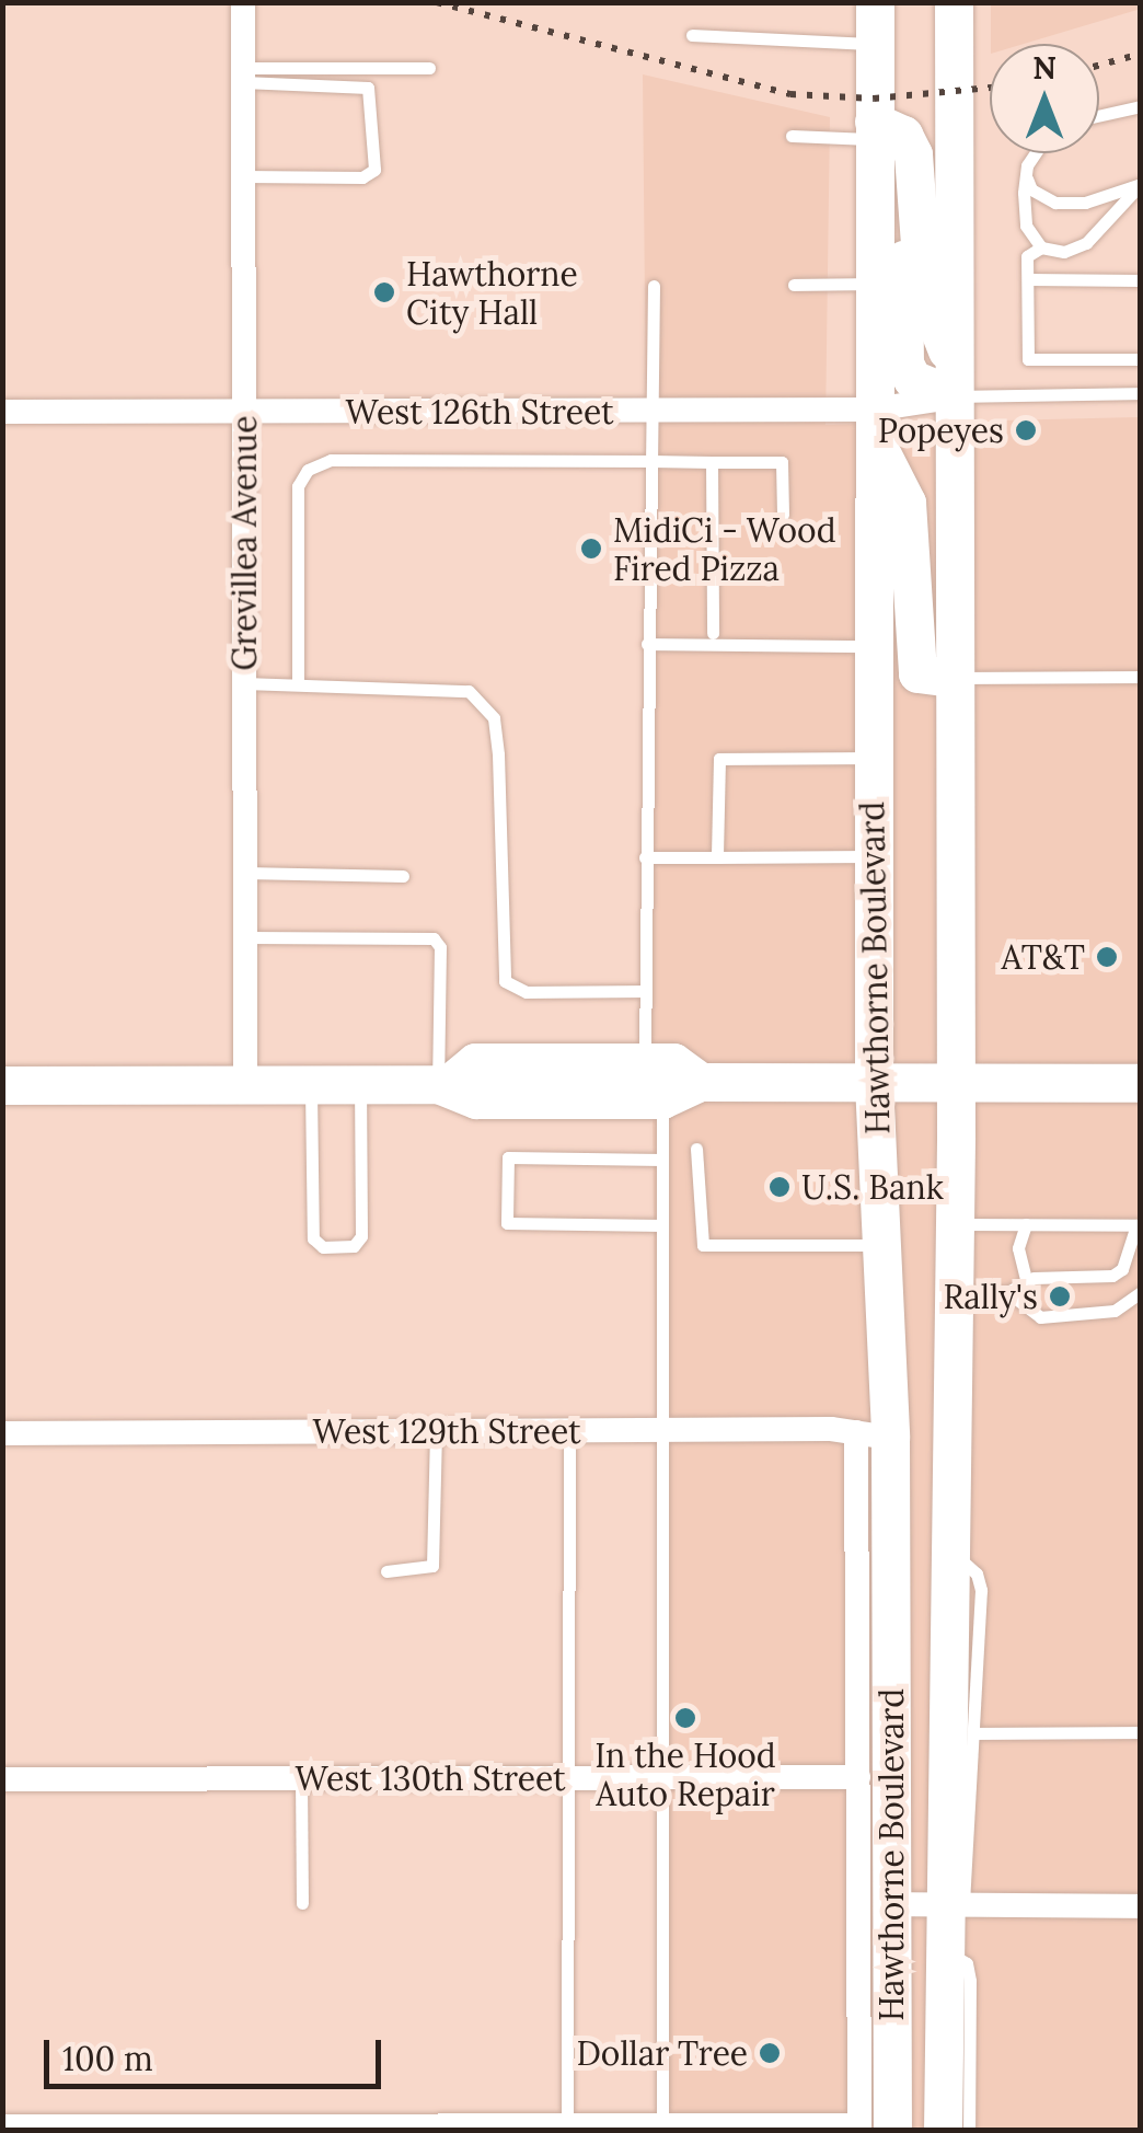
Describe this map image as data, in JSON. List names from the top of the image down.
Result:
{
  "streets": {
    "main road": ["Hawthorne Boulevard"],
    "street": [
      "West 126th Street",
      "Grevillea Avenue",
      "West 129th Street",
      "West 130th Street"
    ]
  },
  "crossings": [
    ["West 126th Street", "Grevillea Avenue"],
    ["West 126th Street", "Hawthorne Boulevard"],
    ["Hawthorne Boulevard", "West 129th Street"]
  ],
  "places": [
    "Hawthorne City Hall",
    "Popeyes",
    "MidiCi - Wood Fired Pizza",
    "AT&T",
    "U.S. Bank",
    "Rally's",
    "In the Hood Auto Repair",
    "Dollar Tree"
  ],
  "scale_bar": "100 m",
  "north": "top"
}
